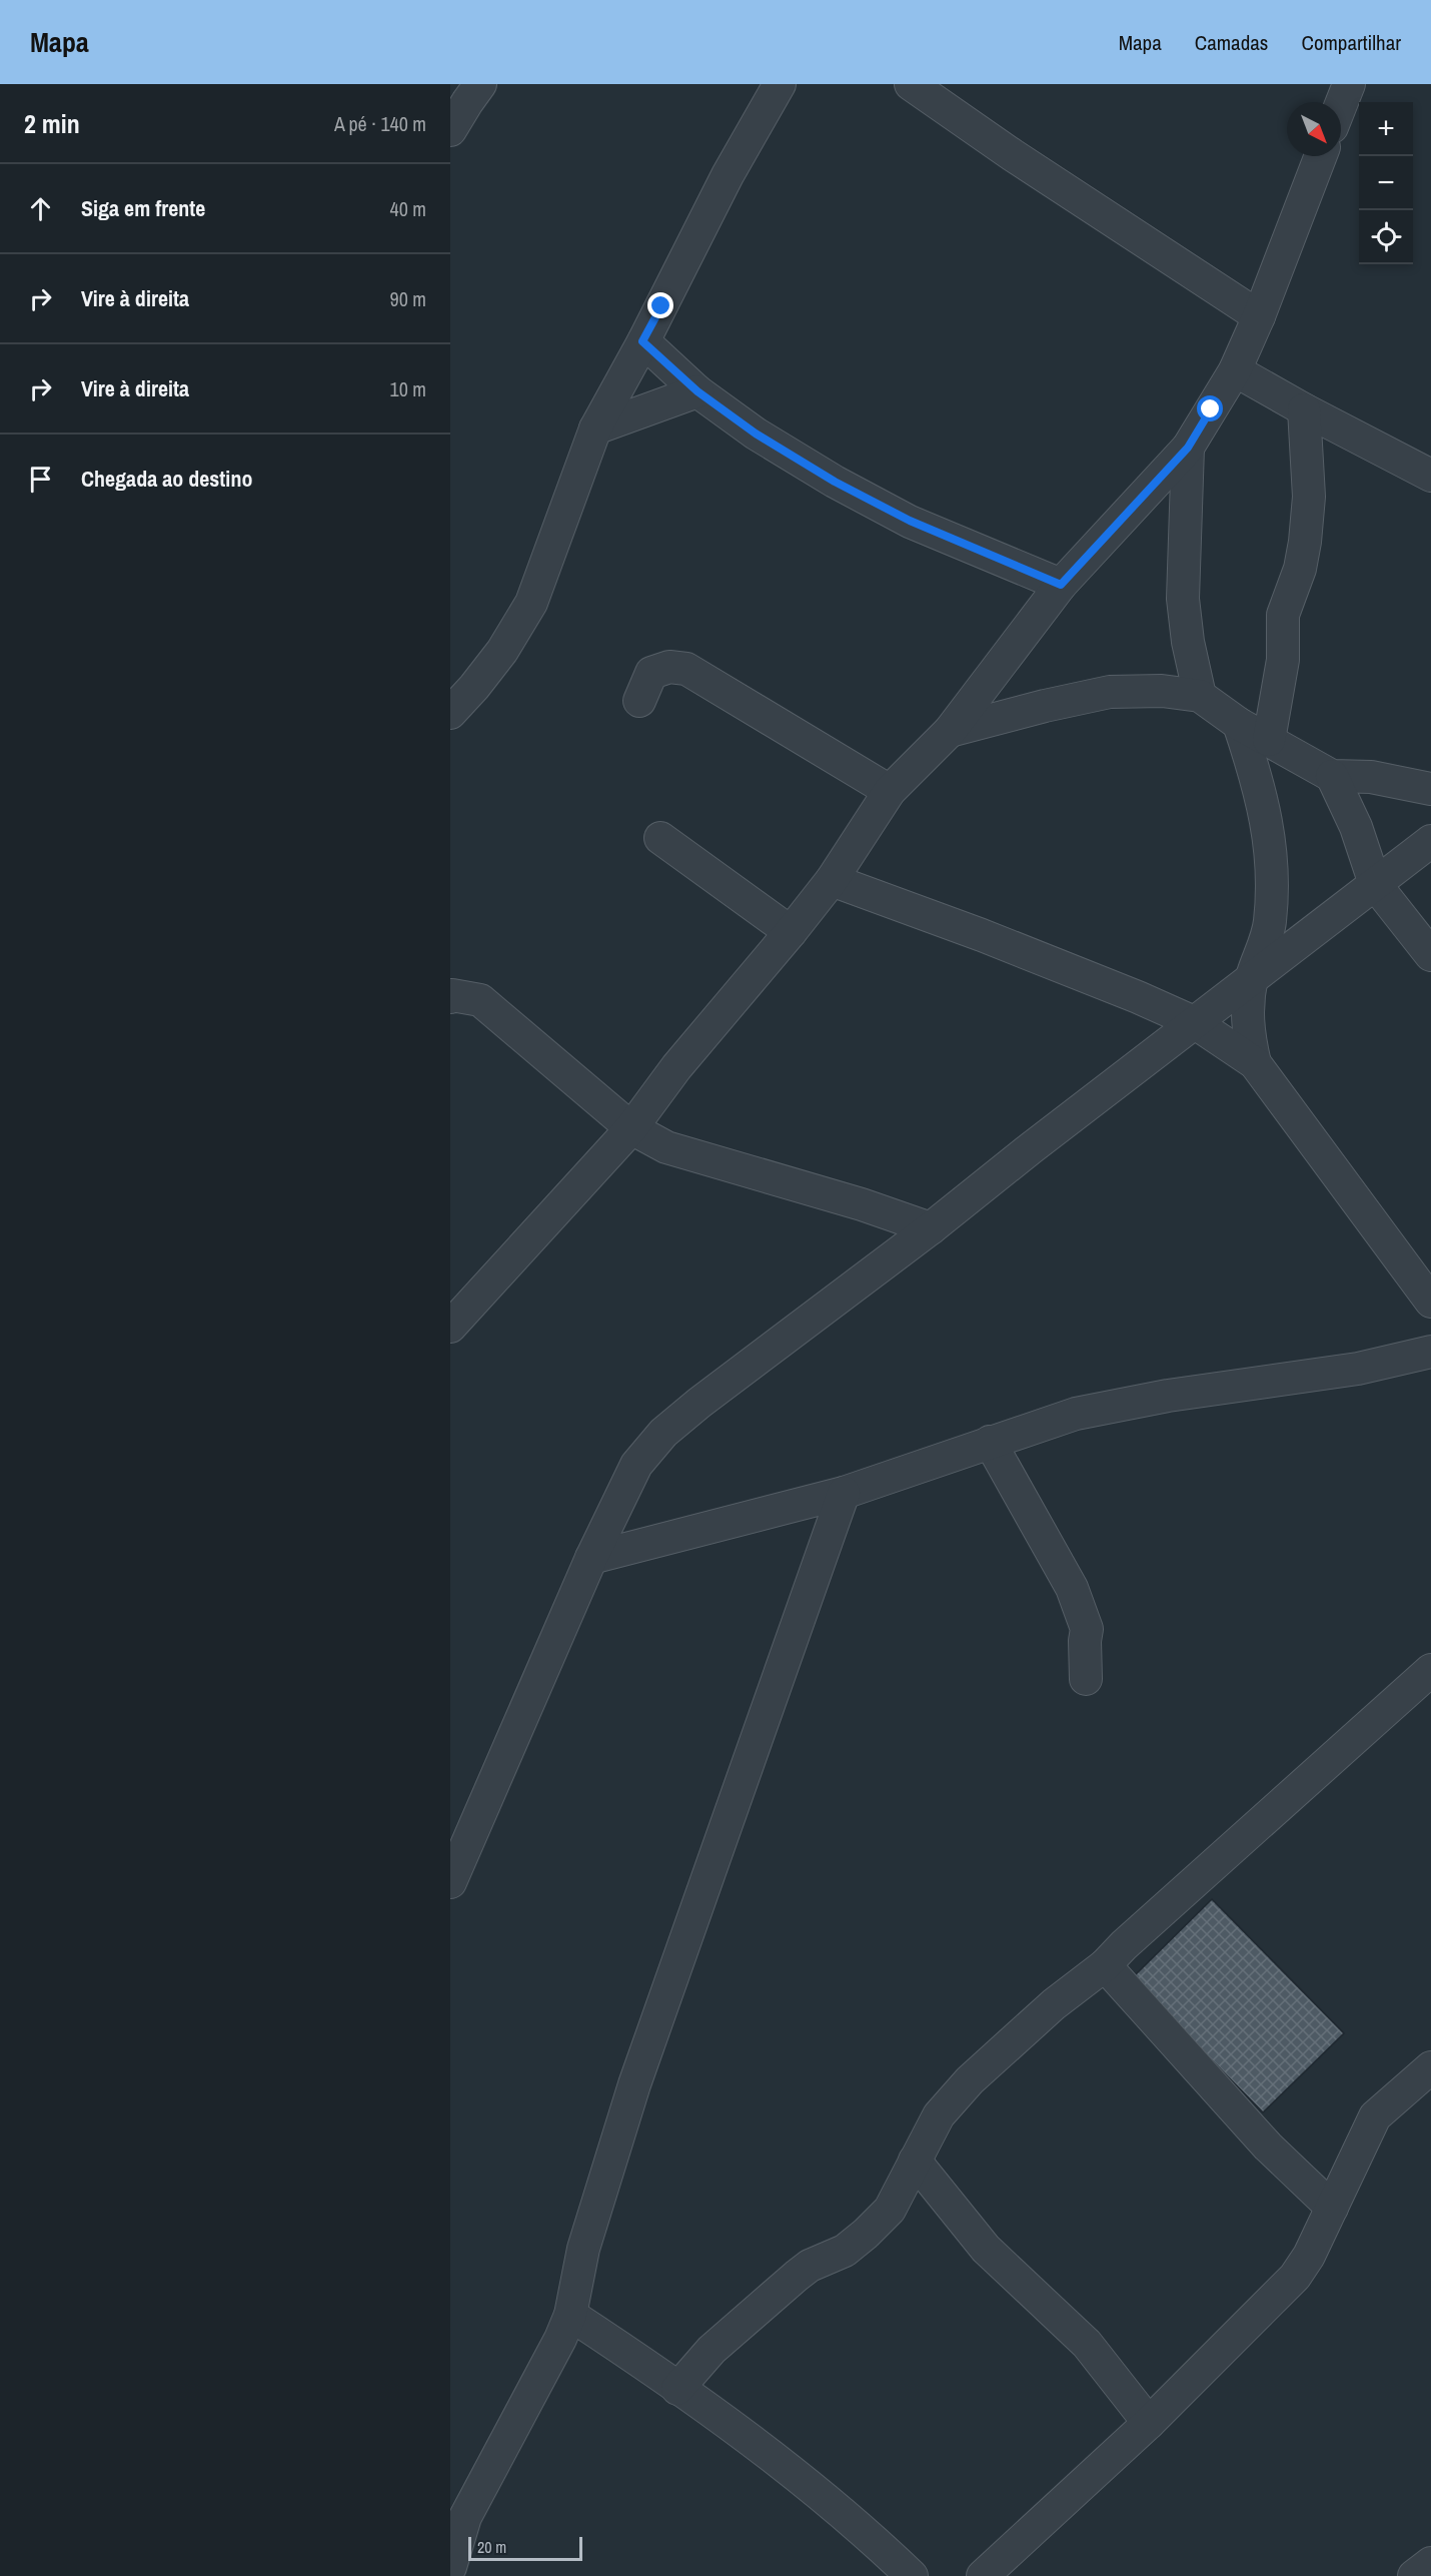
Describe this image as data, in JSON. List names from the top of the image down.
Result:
{
  "scale_bar": "20 m",
  "north": "bottom right",
  "page": {
    "header": "Mapa",
    "nav": ["Mapa", "Camadas", "Compartilhar"],
    "heading": ["2 min", "A pé · 140 m"],
    "map_buttons": ["+", "−"],
    "list": [
      ["Siga em frente", "40 m"],
      ["Vire à direita", "90 m"],
      ["Vire à direita", "10 m"],
      "Chegada ao destino"
    ],
    "scale": "20 m"
  }
}
